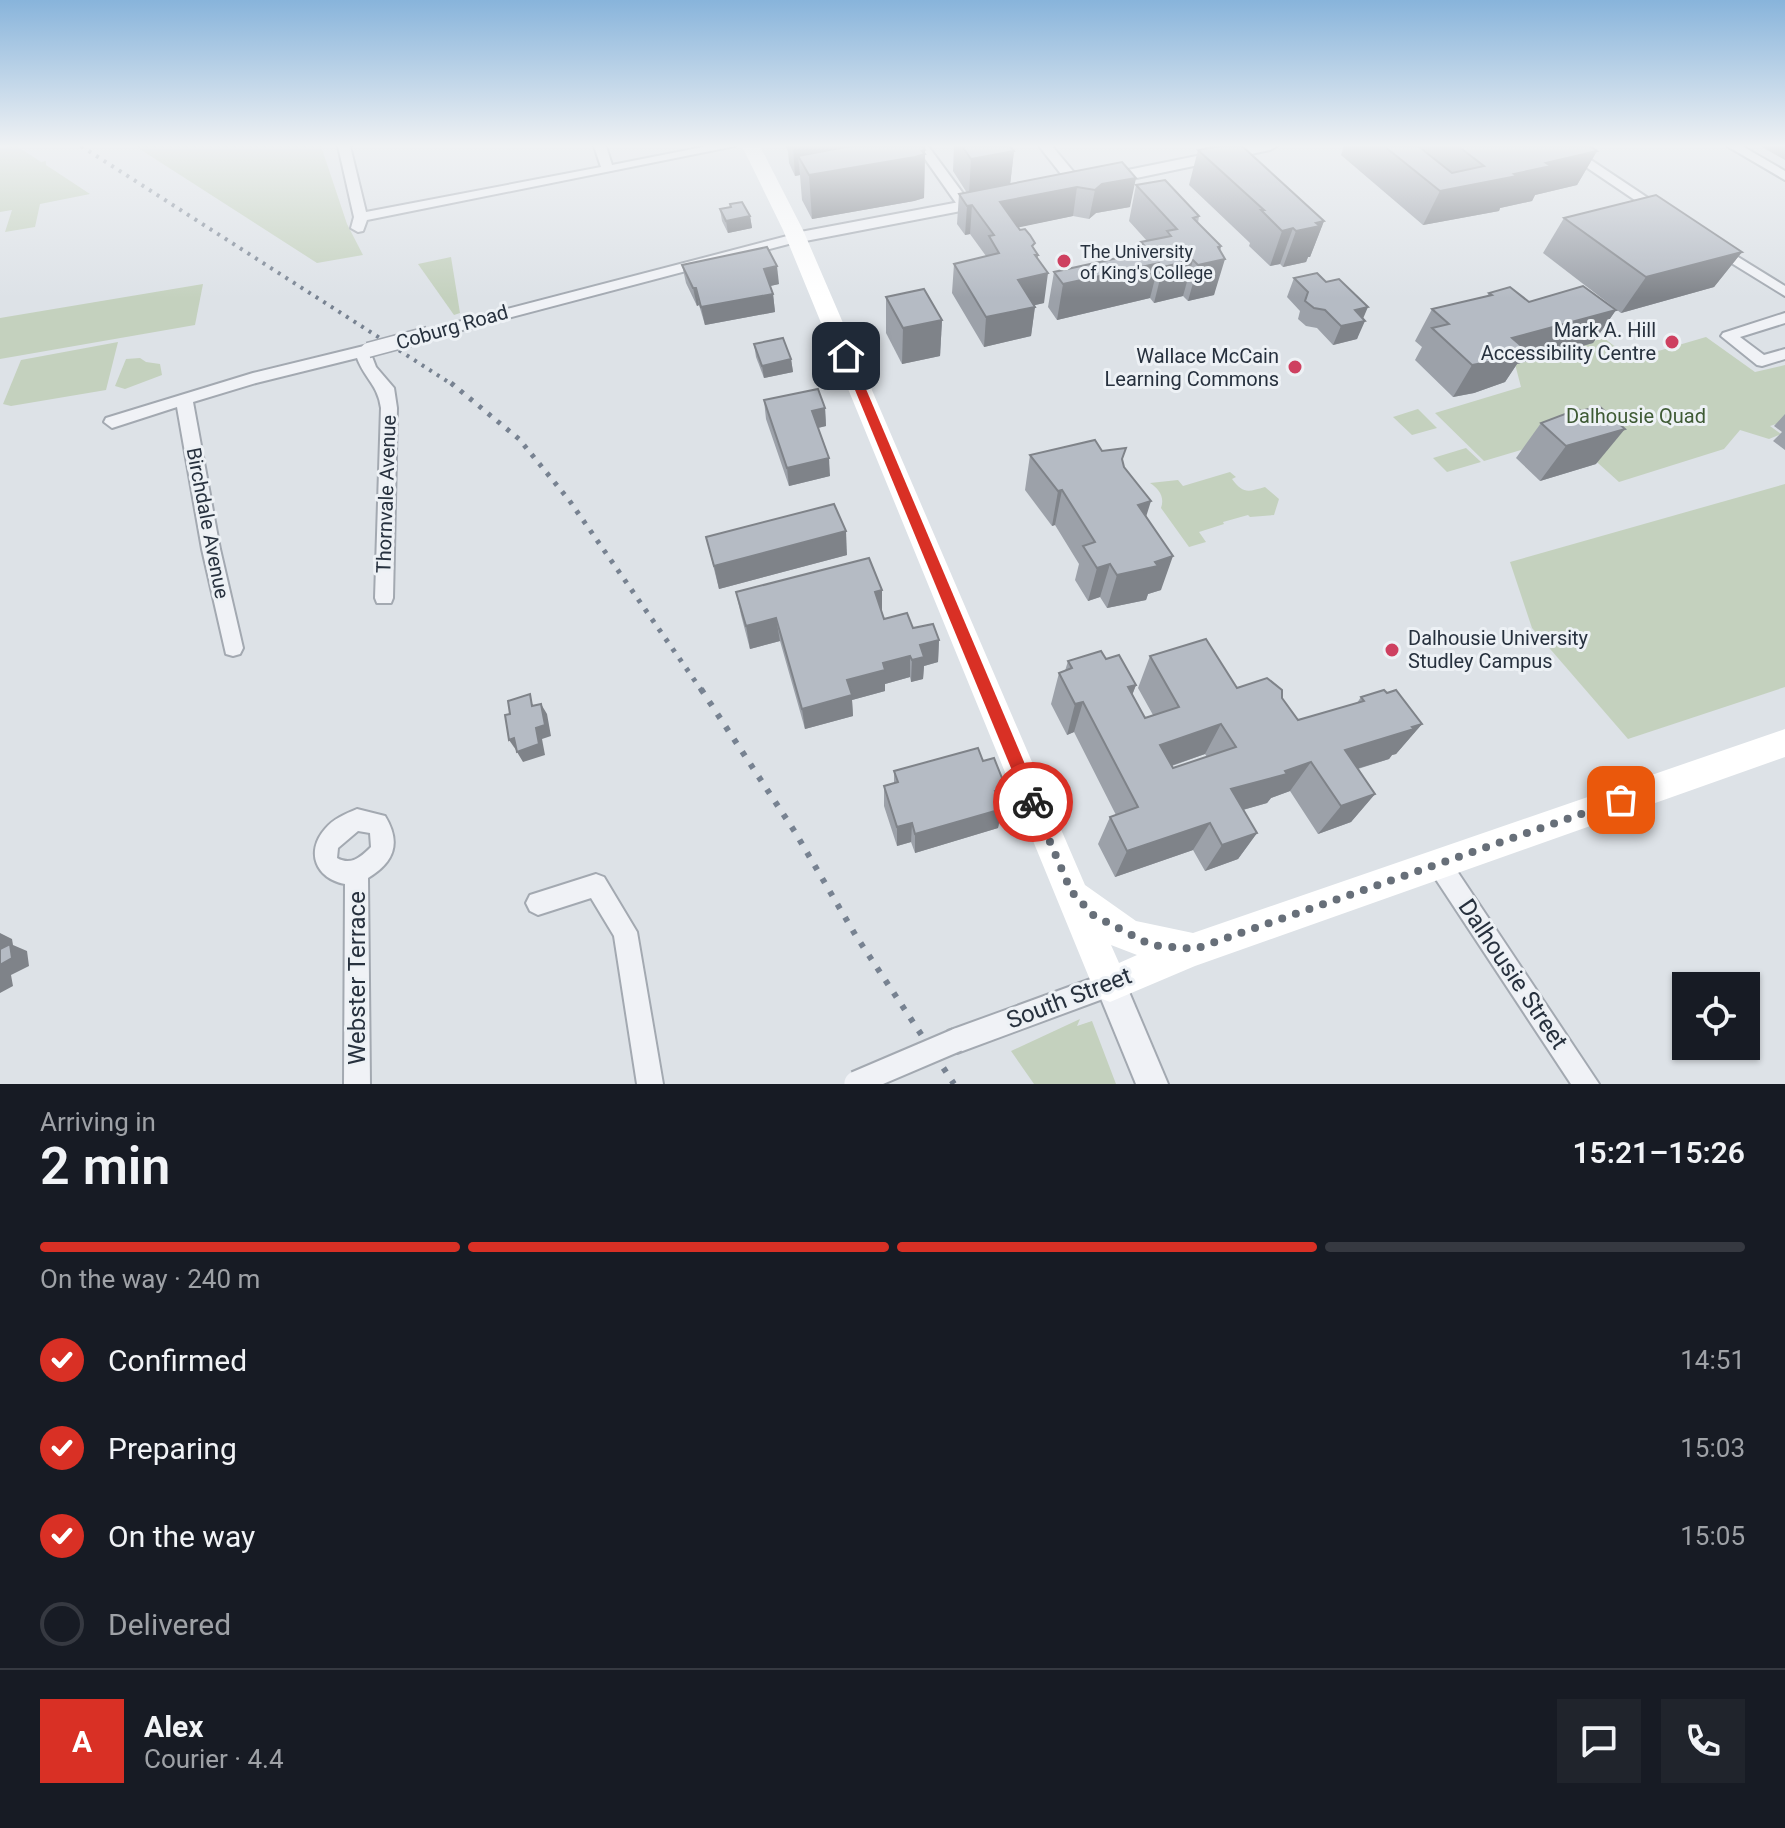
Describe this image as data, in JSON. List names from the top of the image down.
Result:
{
  "streets": {
    "main road": ["South Street"],
    "street": [
      "Coburg Road",
      "Thornvale Avenue",
      "Birchdale Avenue",
      "Dalhousie Street",
      "Webster Terrace"
    ]
  },
  "crossings": [
    ["Coburg Road", "Thornvale Avenue"],
    ["Coburg Road", "Birchdale Avenue"],
    ["Dalhousie Street", "South Street"]
  ],
  "parks": ["Dalhousie Quad"],
  "places": [
    "The University of King's College",
    "Mark A. Hill Accessibility Centre",
    "Wallace McCain Learning Commons",
    "Dalhousie University Studley Campus"
  ],
  "page": {
    "heading": ["2 min", "Arriving in", "15:21–15:26"],
    "panel": ["Alex", "Courier · 4.4"],
    "bar": "On the way · 240 m",
    "list": [
      ["Confirmed", "14:51"],
      ["Preparing", "15:03"],
      ["On the way", "15:05"],
      "Delivered"
    ],
    "round": "A"
  }
}
